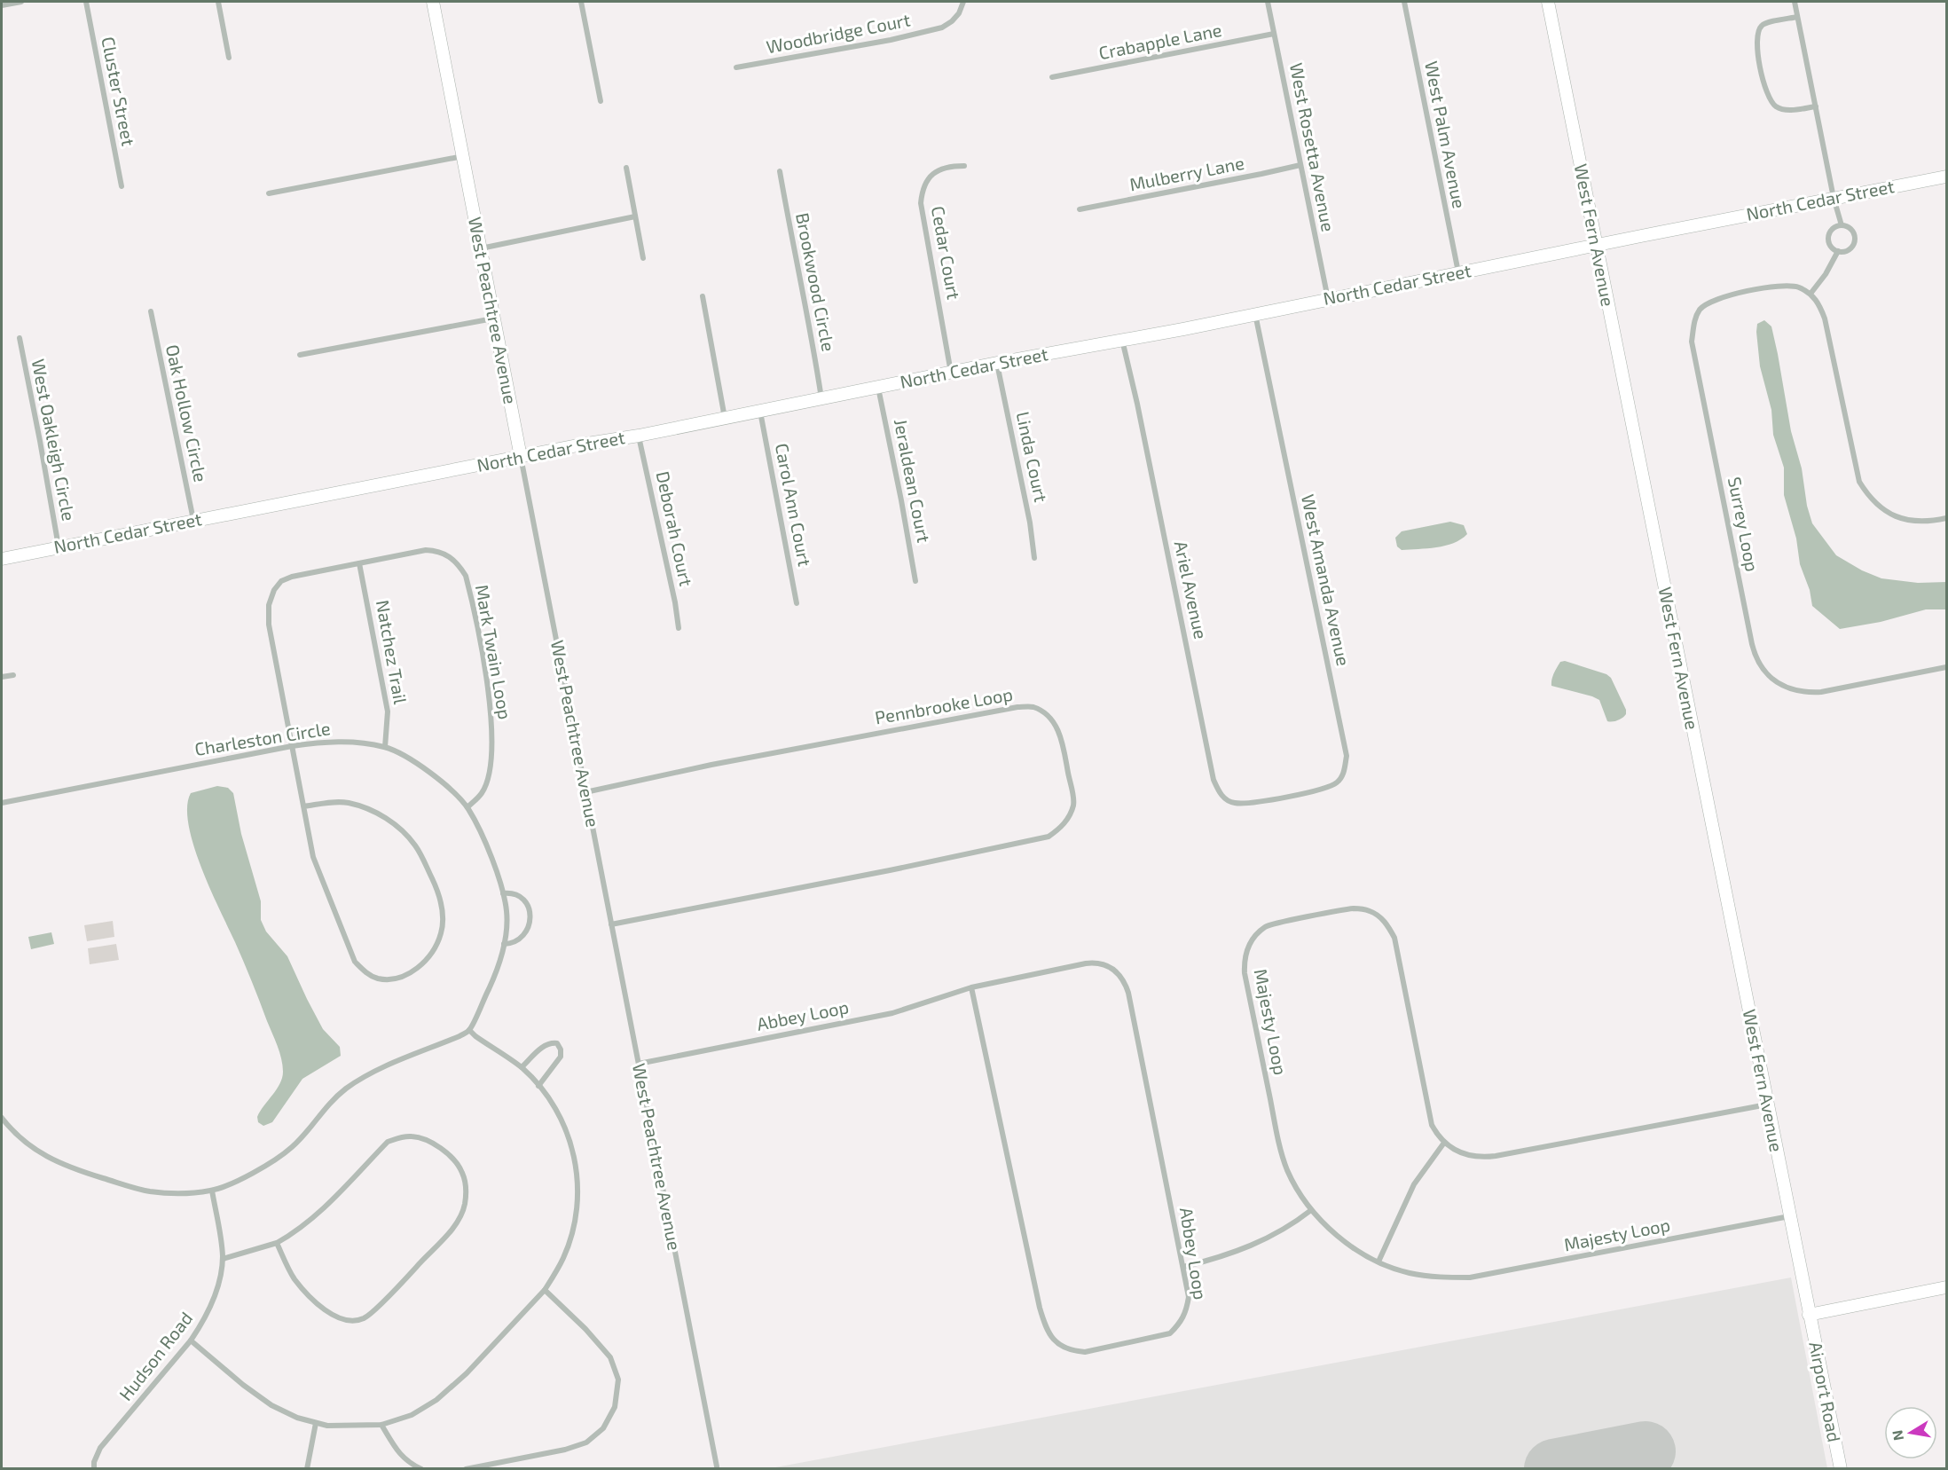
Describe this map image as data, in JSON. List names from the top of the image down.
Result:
{
  "streets": {
    "street": [
      "Woodbridge Court",
      "Crabapple Lane",
      "Cluster Street",
      "West Palm Avenue",
      "West Rosetta Avenue",
      "Mulberry Lane",
      "North Cedar Street",
      "West Fern Avenue",
      "Cedar Court",
      "Brookwood Circle",
      "West Peachtree Avenue",
      "Oak Hollow Circle",
      "West Oakleigh Circle",
      "Linda Court",
      "Jeraldean Court",
      "Carol Ann Court",
      "Surrey Loop",
      "Deborah Court",
      "West Amanda Avenue",
      "Ariel Avenue",
      "Natchez Trail",
      "Mark Twain Loop",
      "Pennbrooke Loop",
      "Charleston Circle",
      "Abbey Loop",
      "Majesty Loop",
      "Hudson Road",
      "Airport Road"
    ]
  },
  "crossings": [
    ["Crabapple Lane", "West Rosetta Avenue"],
    ["West Palm Avenue", "North Cedar Street"],
    ["West Rosetta Avenue", "Mulberry Lane"],
    ["West Rosetta Avenue", "North Cedar Street"],
    ["North Cedar Street", "West Fern Avenue"],
    ["North Cedar Street", "Cedar Court"],
    ["North Cedar Street", "Brookwood Circle"],
    ["North Cedar Street", "West Peachtree Avenue"],
    ["North Cedar Street", "Oak Hollow Circle"],
    ["North Cedar Street", "West Oakleigh Circle"],
    ["North Cedar Street", "Linda Court"],
    ["North Cedar Street", "Jeraldean Court"],
    ["North Cedar Street", "Carol Ann Court"],
    ["North Cedar Street", "Deborah Court"],
    ["North Cedar Street", "West Amanda Avenue"],
    ["North Cedar Street", "Ariel Avenue"],
    ["West Fern Avenue", "Majesty Loop"],
    ["West Fern Avenue", "Airport Road"],
    ["West Peachtree Avenue", "Pennbrooke Loop"],
    ["West Peachtree Avenue", "Abbey Loop"],
    ["West Amanda Avenue", "Ariel Avenue"],
    ["Natchez Trail", "Mark Twain Loop"],
    ["Natchez Trail", "Charleston Circle"],
    ["Mark Twain Loop", "Charleston Circle"]
  ],
  "north": "left"
}
